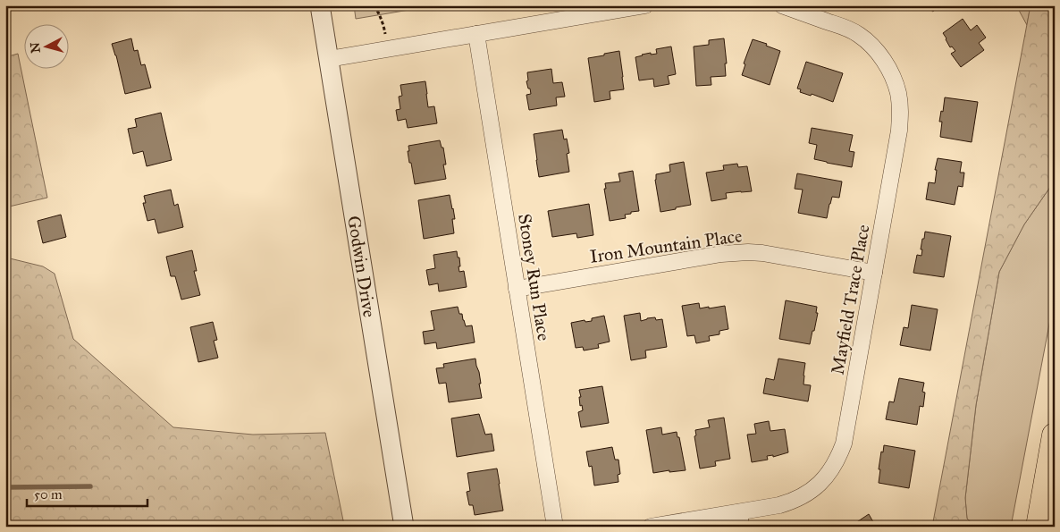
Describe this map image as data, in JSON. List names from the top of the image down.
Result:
{
  "streets": {
    "street": [
      "Iron Mountain Place",
      "Godwin Drive",
      "Stoney Run Place",
      "Mayfield Trace Place"
    ]
  },
  "crossings": [
    ["Iron Mountain Place", "Stoney Run Place"],
    ["Iron Mountain Place", "Mayfield Trace Place"]
  ],
  "scale_bar": "50 m",
  "north": "left"
}
